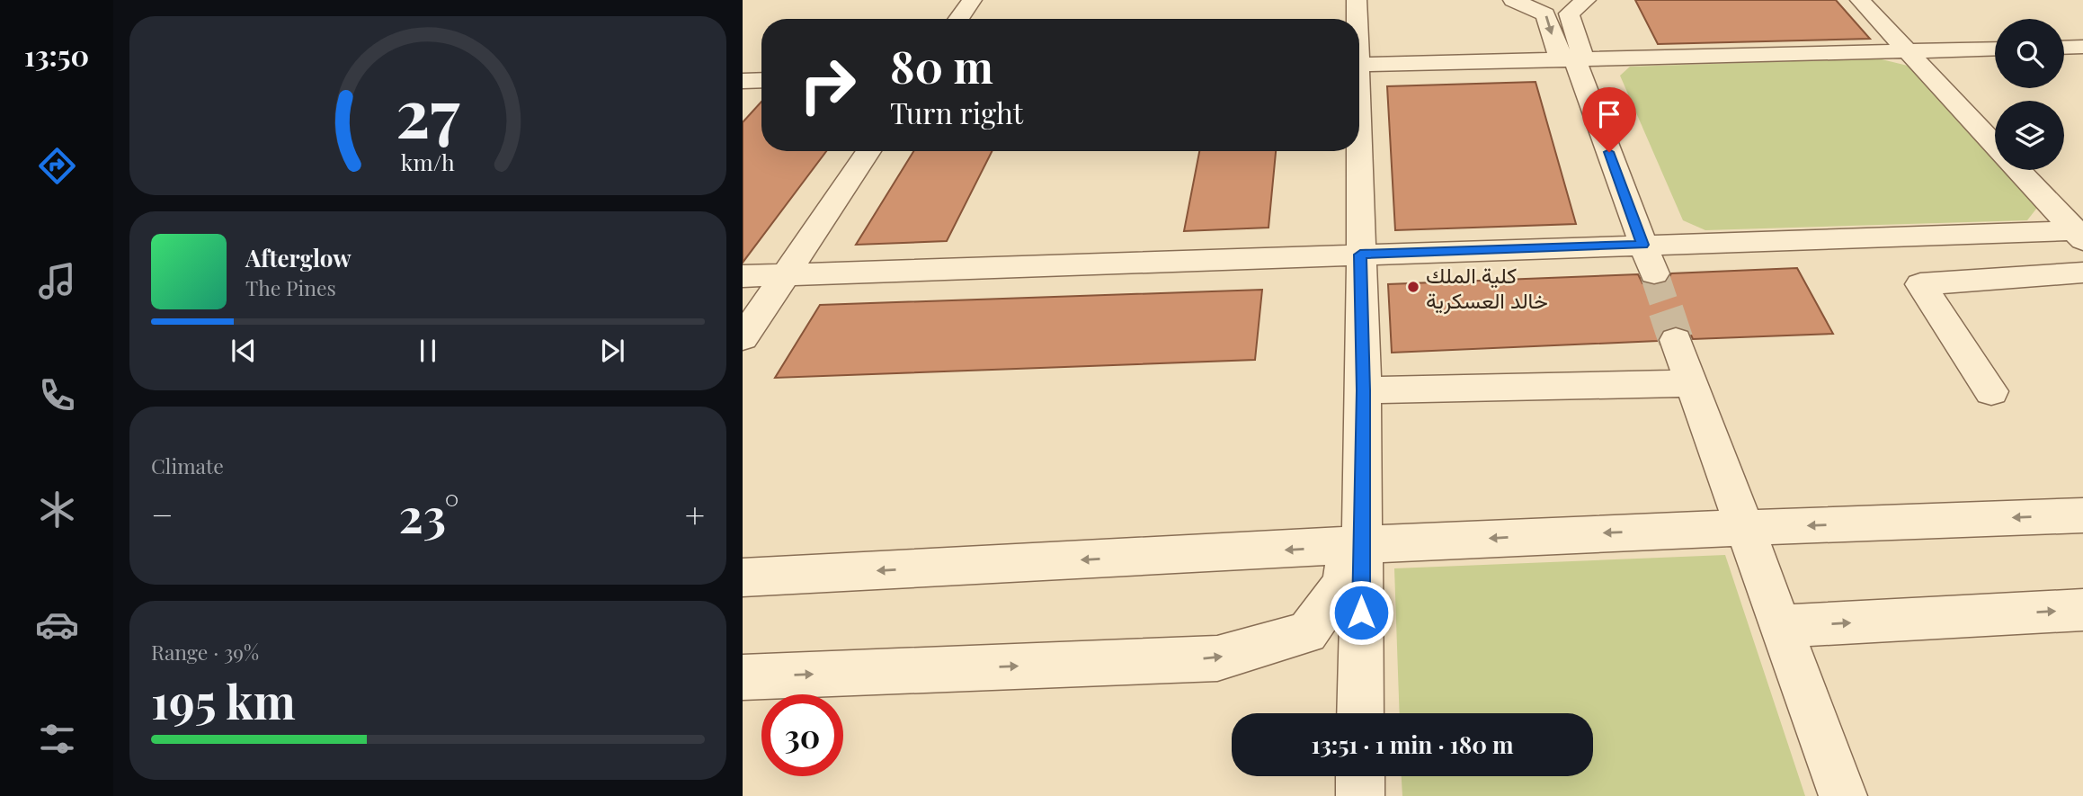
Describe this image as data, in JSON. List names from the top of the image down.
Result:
{
  "places": ["كلية الملك خالد العسكرية"],
  "page": {
    "tabs": "13:50",
    "turn": ["80 m", "Turn right"],
    "song": ["Afterglow", "The Pines"],
    "tile": [
      "Climate",
      ["Range · 39%", "195 km"]
    ],
    "heat": ["−", "23°", "+"],
    "limit": "30",
    "trip": "13:51 · 1 min · 180 m",
    "gauge": ["27", "km/h"]
  }
}
